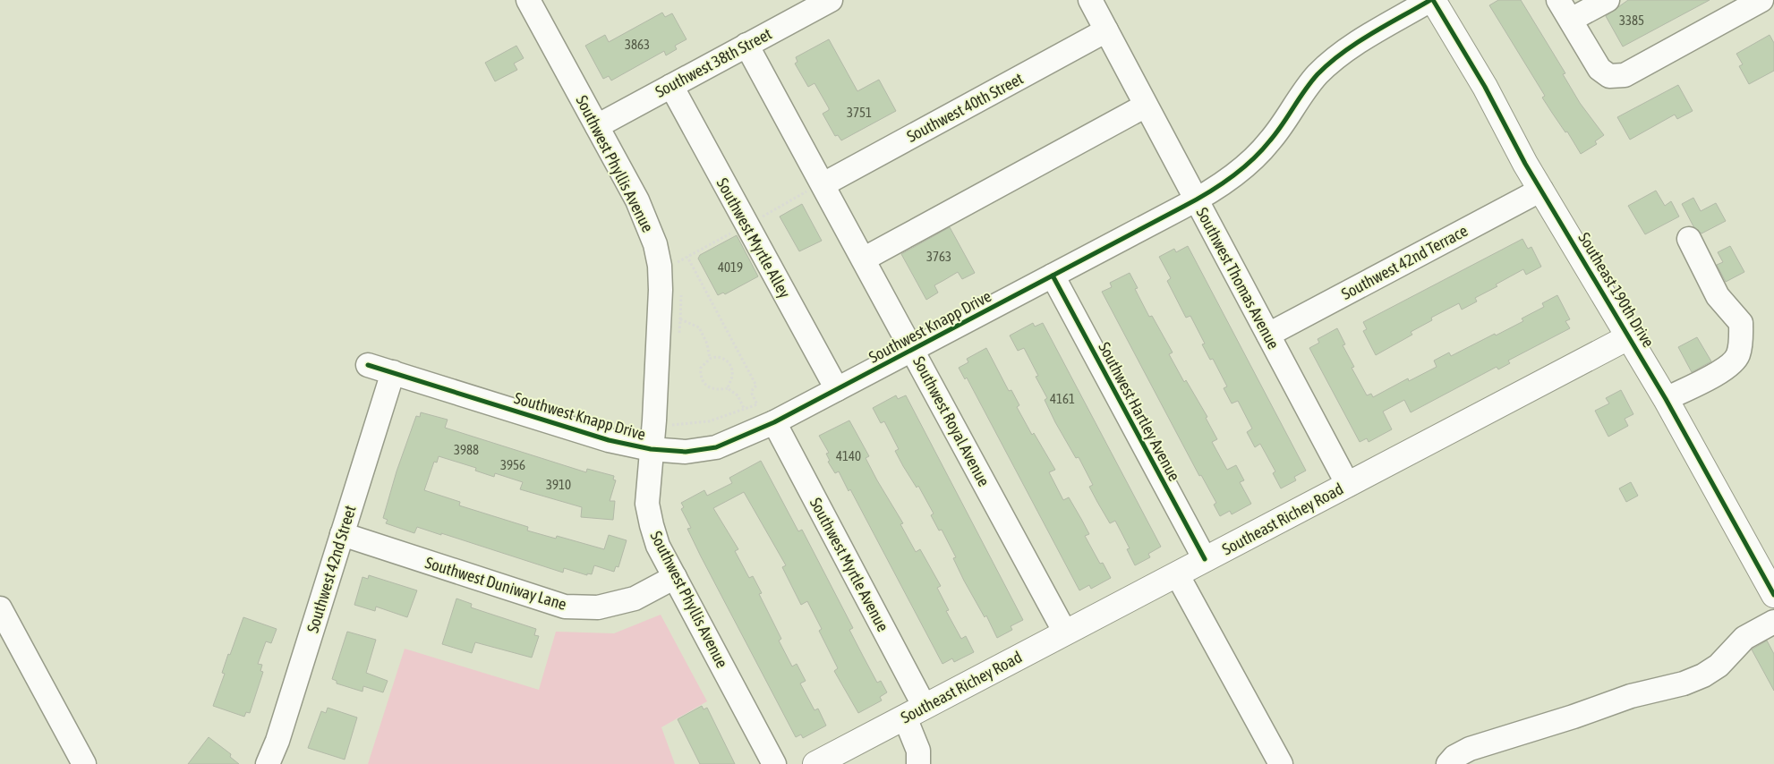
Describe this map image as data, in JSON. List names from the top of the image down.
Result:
{
  "streets": {
    "main road": ["Southeast 190th Drive", "Southeast Richey Road"],
    "street": [
      "Southwest 38th Street",
      "Southwest 40th Street",
      "Southwest Phyllis Avenue",
      "Southwest Myrtle Alley",
      "Southwest 42nd Terrace",
      "Southwest Thomas Avenue",
      "Southwest Knapp Drive",
      "Southwest Hartley Avenue",
      "Southwest Royal Avenue",
      "Southwest Myrtle Avenue",
      "Southwest 42nd Street",
      "Southwest Duniway Lane"
    ]
  },
  "crossings": [
    ["Southwest 38th Street", "Southwest Phyllis Avenue"],
    ["Southwest 38th Street", "Southwest Myrtle Alley"],
    ["Southwest 38th Street", "Southwest Royal Avenue"],
    ["Southwest 40th Street", "Southwest Thomas Avenue"],
    ["Southwest 40th Street", "Southwest Royal Avenue"],
    ["Southwest Phyllis Avenue", "Southwest Knapp Drive"],
    ["Southwest Phyllis Avenue", "Southwest Duniway Lane"],
    ["Southwest Myrtle Alley", "Southwest Knapp Drive"],
    ["Southwest 42nd Terrace", "Southwest Thomas Avenue"],
    ["Southwest 42nd Terrace", "Southeast 190th Drive"],
    ["Southwest Thomas Avenue", "Southwest Knapp Drive"],
    ["Southwest Thomas Avenue", "Southeast Richey Road"],
    ["Southeast 190th Drive", "Southwest Knapp Drive"],
    ["Southeast 190th Drive", "Southeast Richey Road"],
    ["Southwest Knapp Drive", "Southwest Hartley Avenue"],
    ["Southwest Knapp Drive", "Southwest Royal Avenue"],
    ["Southwest Knapp Drive", "Southwest Myrtle Avenue"],
    ["Southwest Knapp Drive", "Southwest 42nd Street"],
    ["Southwest Hartley Avenue", "Southeast Richey Road"],
    ["Southwest Royal Avenue", "Southeast Richey Road"],
    ["Southeast Richey Road", "Southwest Myrtle Avenue"],
    ["Southwest 42nd Street", "Southwest Duniway Lane"]
  ],
  "house_numbers": [
    "3385",
    "3863",
    "3751",
    "3763",
    "4019",
    "4161",
    "3988",
    "4140",
    "3956",
    "3910"
  ]
}
